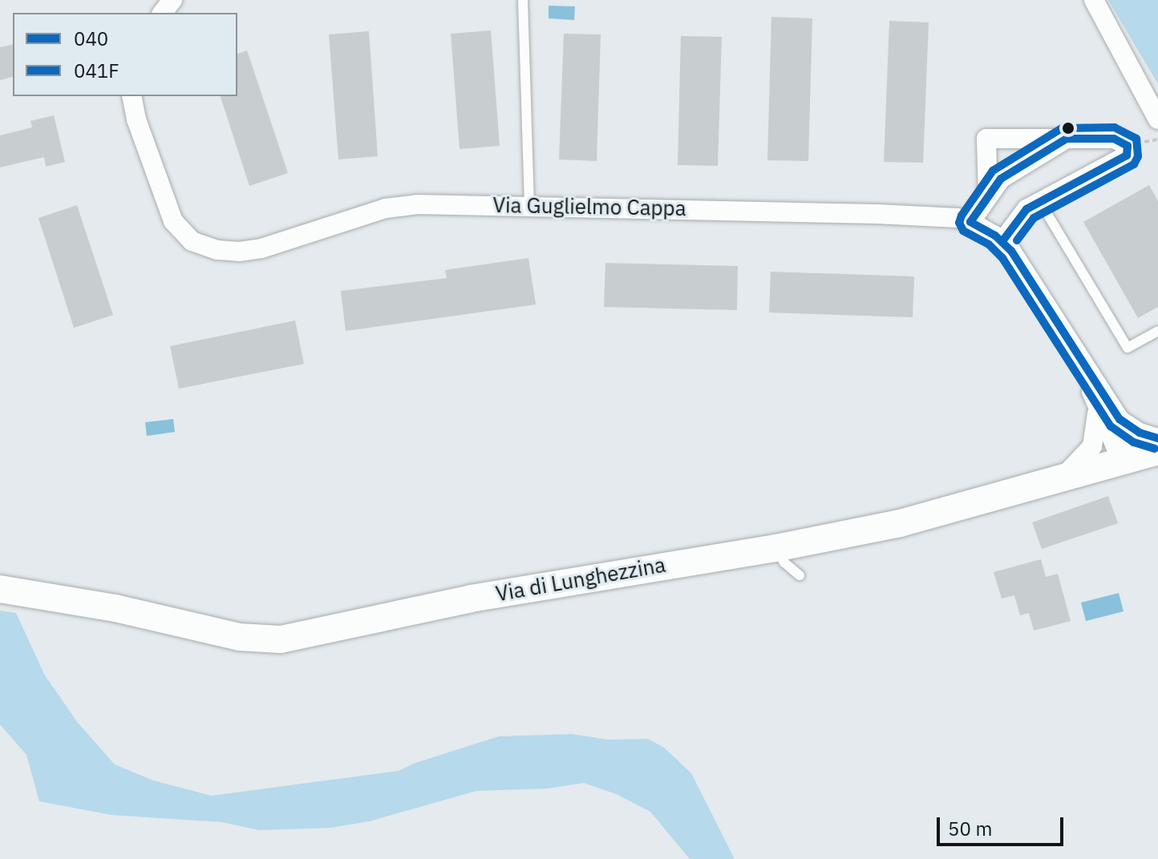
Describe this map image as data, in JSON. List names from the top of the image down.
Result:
{
  "streets": {
    "street": ["Via Guglielmo Cappa", "Via di Lunghezzina"]
  },
  "crossings": [
    ["Via Guglielmo Cappa", "Via di Lunghezzina"]
  ],
  "lines": ["transit line 041F", "transit line 040"],
  "legend": ["040", "041F"],
  "scale_bar": "50 m"
}
